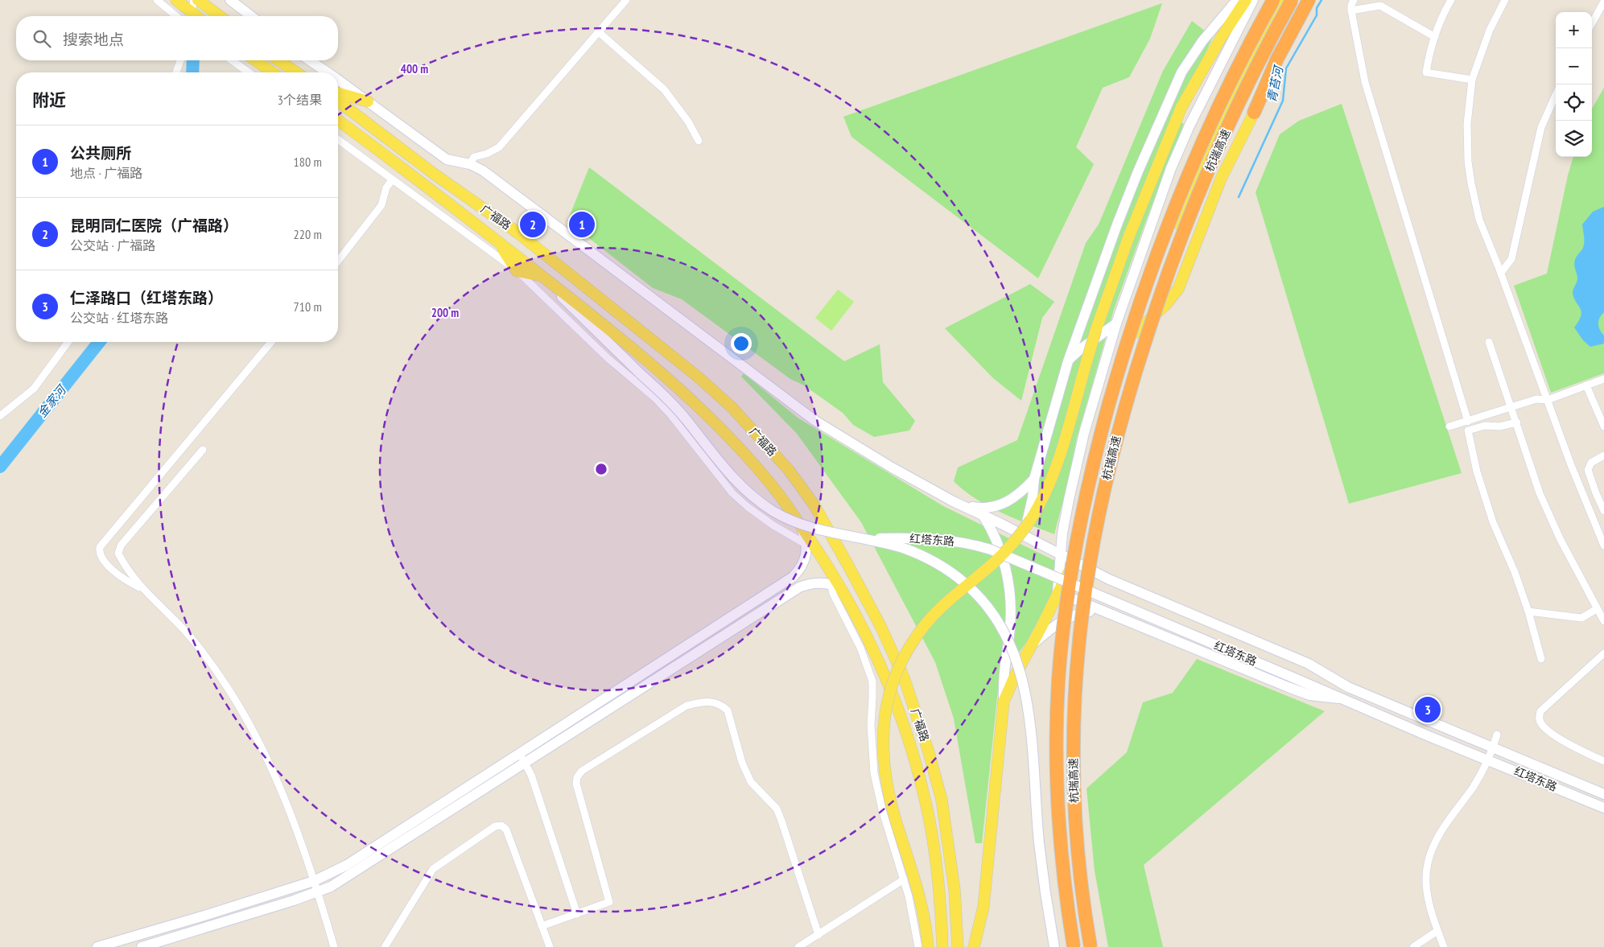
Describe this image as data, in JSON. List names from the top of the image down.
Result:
{
  "streets": {
    "highway": ["杭瑞高速"],
    "main road": ["广福路", "红塔东路"]
  },
  "water": ["青苔河", "金家河"],
  "page": {
    "map_buttons": ["+", "−"],
    "search": "搜索地点",
    "heading": ["附近", "3个结果"],
    "list": [
      {
        "mark": "1",
        "name": "公共厕所",
        "note": "地点 · 广福路",
        "value": "180 m"
      },
      {
        "mark": "2",
        "name": "昆明同仁医院（广福路）",
        "note": "公交站 · 广福路",
        "value": "220 m"
      },
      {
        "mark": "3",
        "name": "仁泽路口（红塔东路）",
        "note": "公交站 · 红塔东路",
        "value": "710 m"
      }
    ],
    "pins": ["1", "2", "3"]
  },
  "rings": ["400 m", "200 m"]
}
